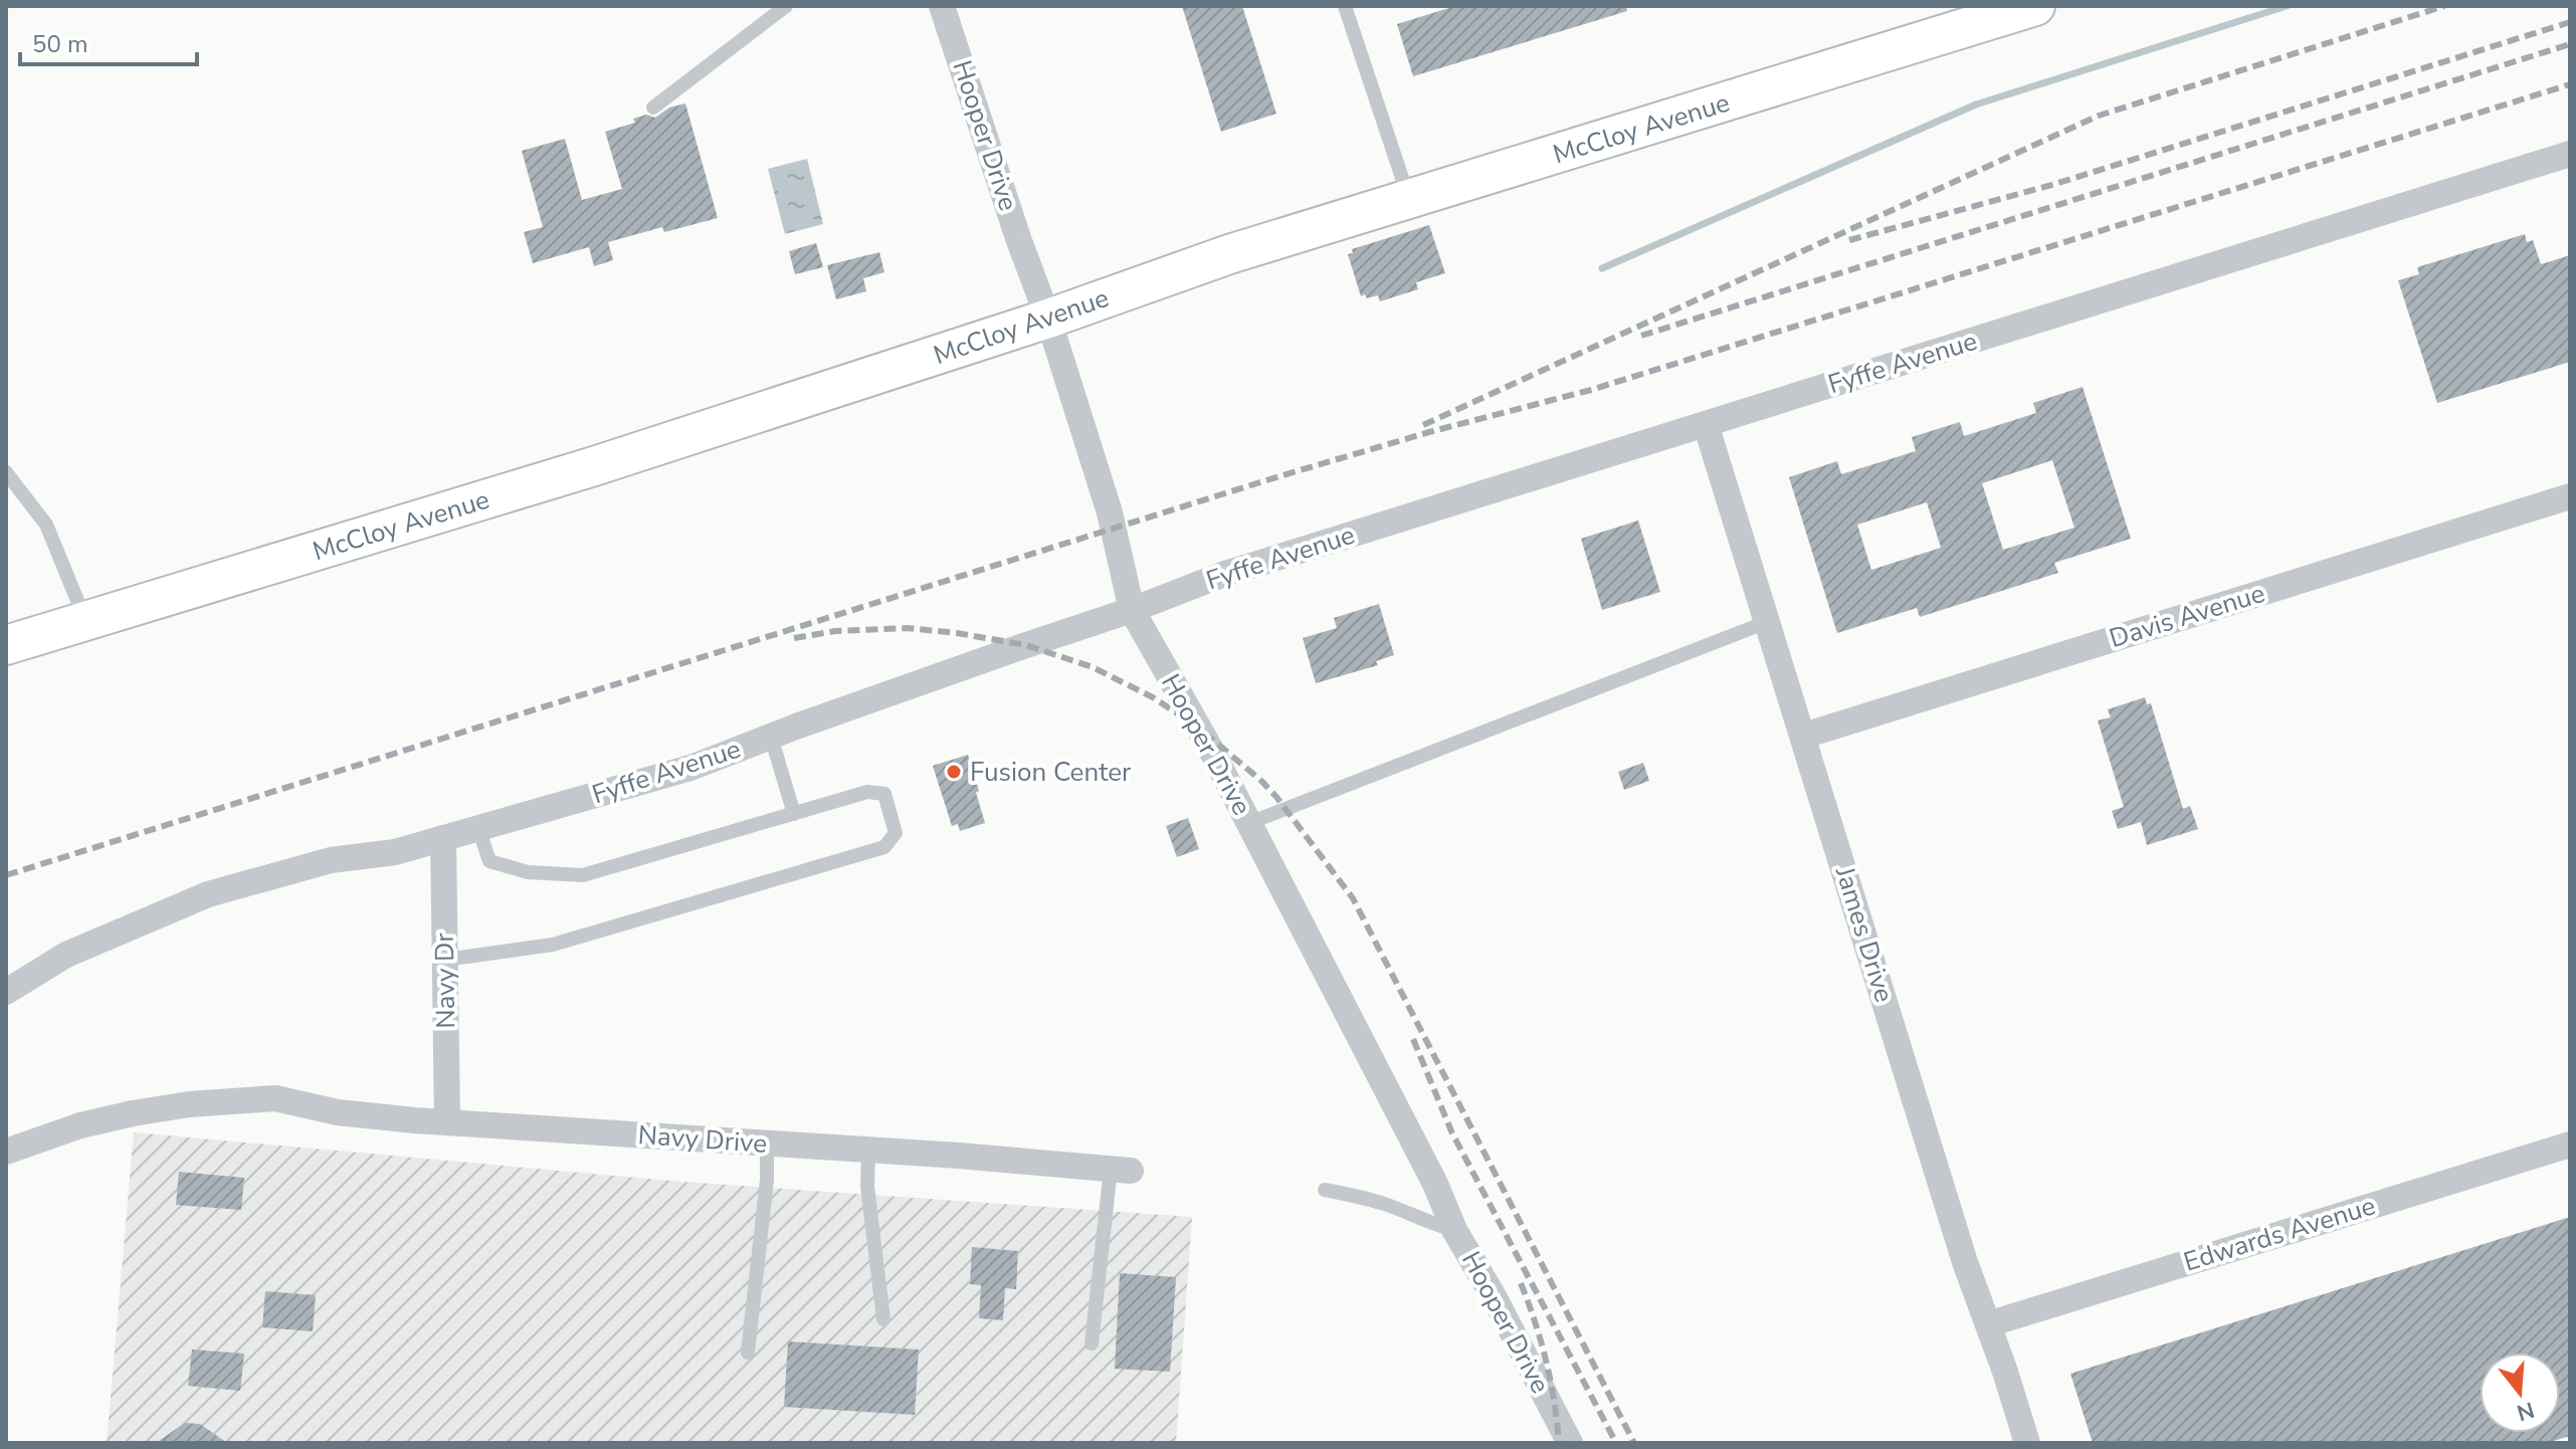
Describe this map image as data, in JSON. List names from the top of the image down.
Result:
{
  "streets": {
    "street": [
      "McCloy Avenue",
      "Hooper Drive",
      "Fyffe Avenue",
      "Davis Avenue",
      "James Drive",
      "Navy Dr",
      "Navy Drive",
      "Edwards Avenue"
    ]
  },
  "crossings": [
    ["McCloy Avenue", "Hooper Drive"],
    ["Hooper Drive", "Fyffe Avenue"],
    ["Fyffe Avenue", "James Drive"],
    ["Fyffe Avenue", "Navy Dr"],
    ["Davis Avenue", "James Drive"],
    ["James Drive", "Edwards Avenue"],
    ["Navy Dr", "Navy Drive"]
  ],
  "places": ["Fusion Center"],
  "scale_bar": "50 m",
  "north": "bottom"
}
